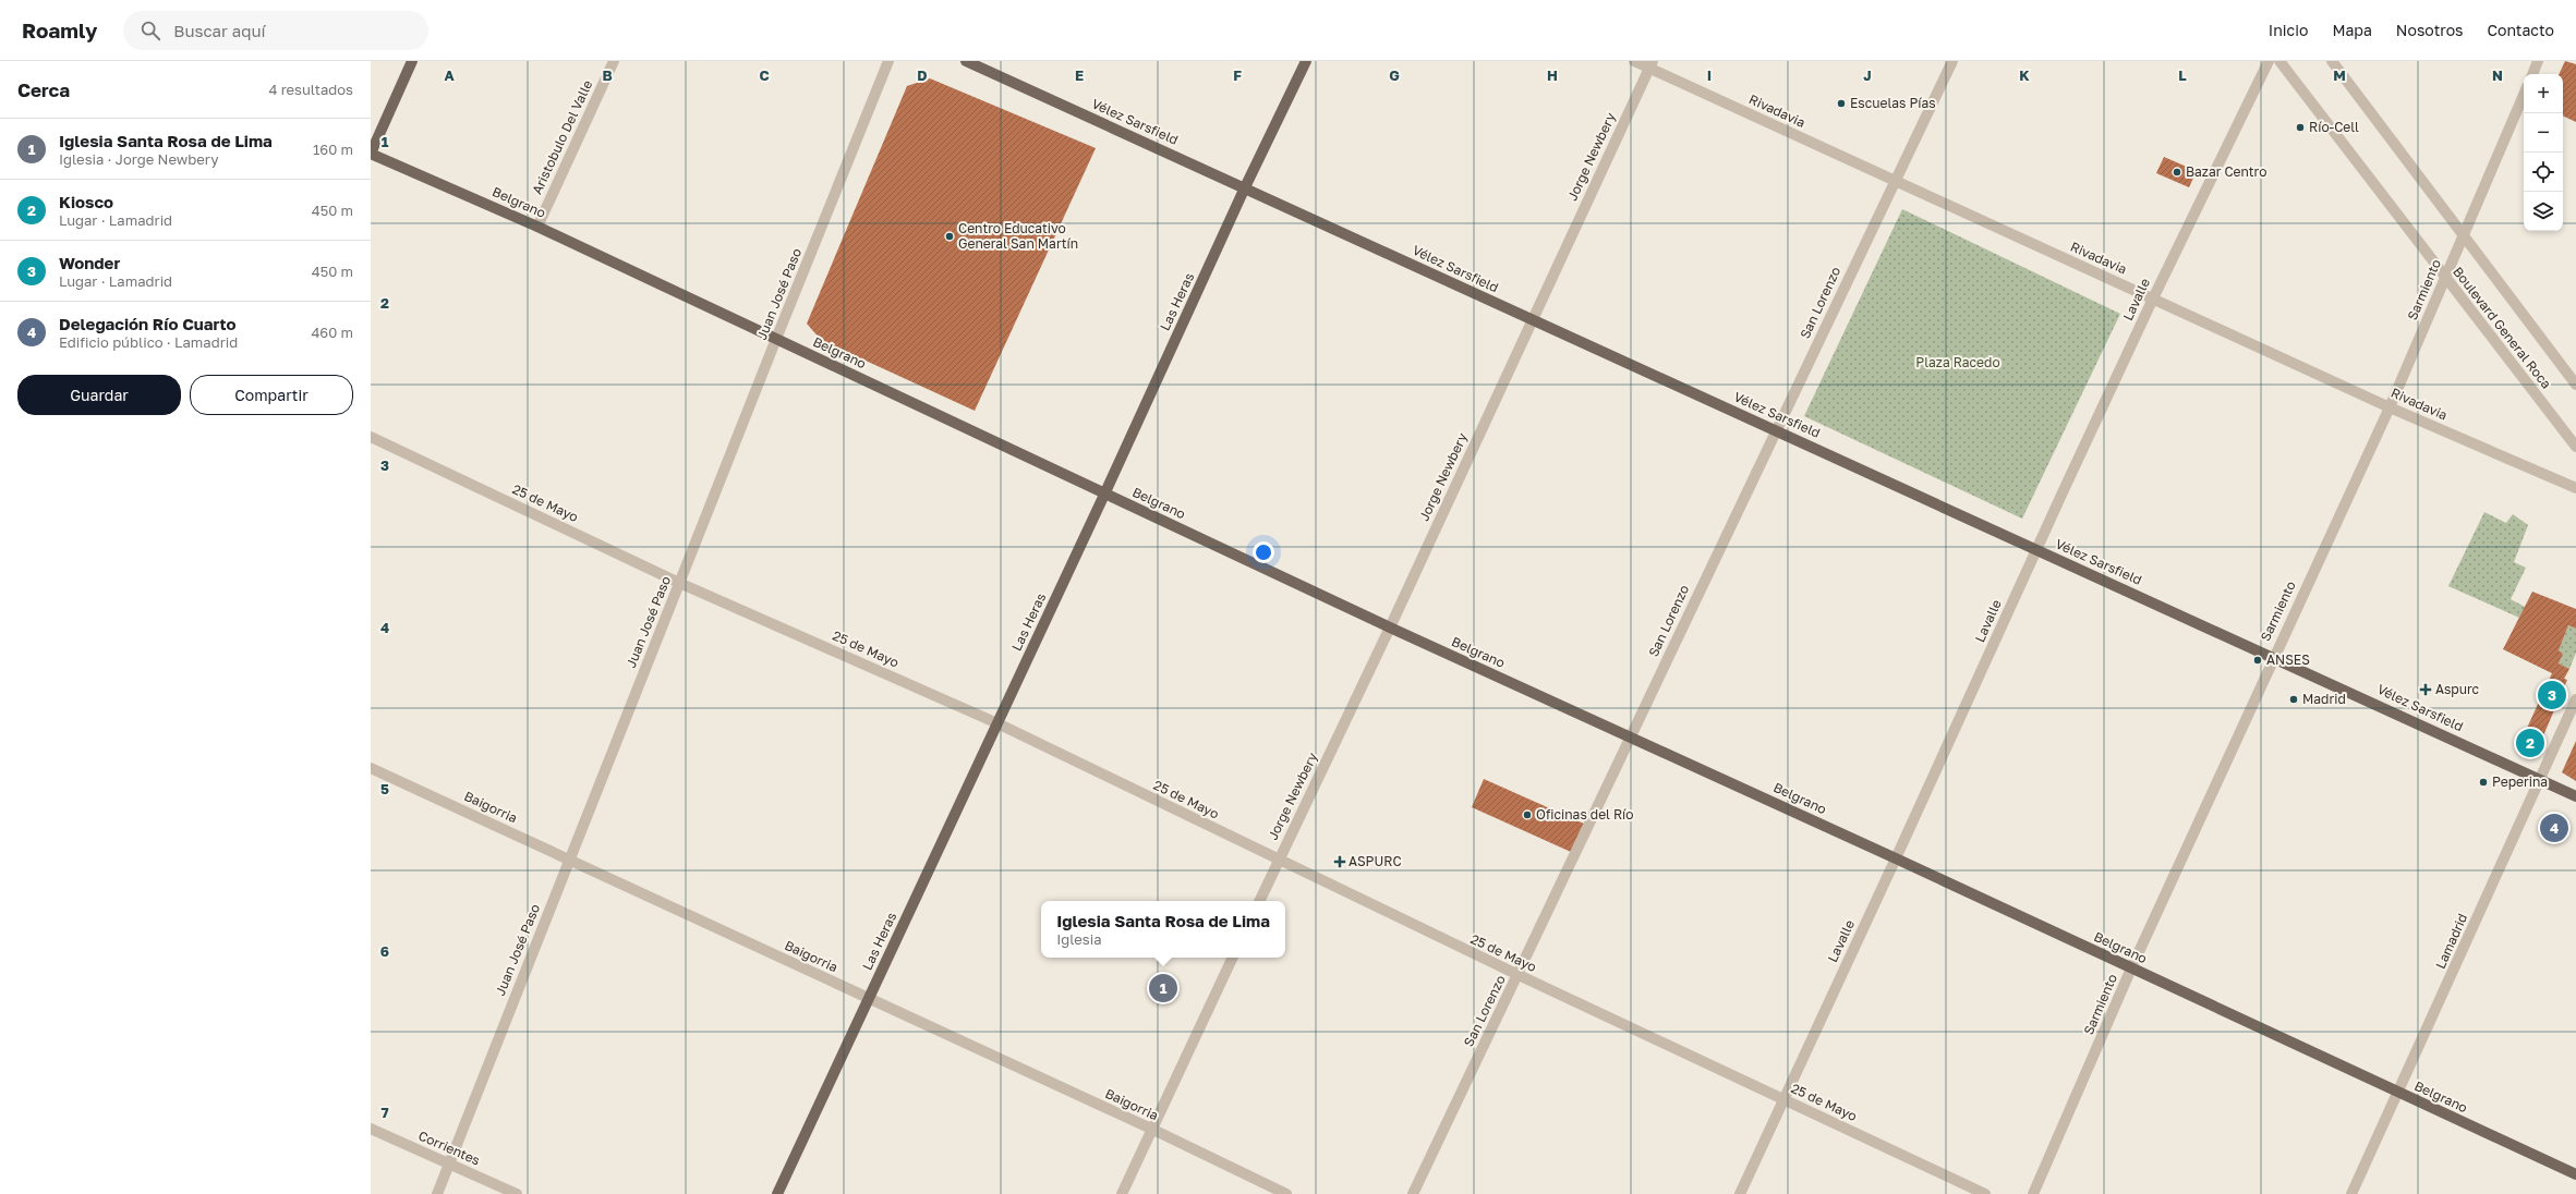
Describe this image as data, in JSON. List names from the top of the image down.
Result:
{
  "streets": {
    "main road": ["Vélez Sarsfield", "Belgrano", "Las Heras"],
    "street": [
      "Rivadavia",
      "Aristobulo Del Valle",
      "Jorge Newbery",
      "Sarmiento",
      "Juan José Paso",
      "Lavalle",
      "San Lorenzo",
      "Boulevard General Roca",
      "25 de Mayo",
      "Baigorria",
      "Lamadrid",
      "Corrientes"
    ]
  },
  "crossings": [
    ["Rivadavia", "Jorge Newbery"],
    ["Rivadavia", "Sarmiento"],
    ["Rivadavia", "Lavalle"],
    ["Rivadavia", "San Lorenzo"],
    ["Vélez Sarsfield", "Jorge Newbery"],
    ["Vélez Sarsfield", "Sarmiento"],
    ["Vélez Sarsfield", "Lavalle"],
    ["Vélez Sarsfield", "Las Heras"],
    ["Vélez Sarsfield", "San Lorenzo"],
    ["Vélez Sarsfield", "Lamadrid"],
    ["Aristobulo Del Valle", "Belgrano"],
    ["Jorge Newbery", "Belgrano"],
    ["Jorge Newbery", "25 de Mayo"],
    ["Belgrano", "Sarmiento"],
    ["Belgrano", "Juan José Paso"],
    ["Belgrano", "Lavalle"],
    ["Belgrano", "Las Heras"],
    ["Belgrano", "San Lorenzo"],
    ["Belgrano", "Lamadrid"],
    ["Sarmiento", "Boulevard General Roca"],
    ["Juan José Paso", "25 de Mayo"],
    ["Juan José Paso", "Baigorria"],
    ["Juan José Paso", "Corrientes"],
    ["Lavalle", "25 de Mayo"],
    ["Las Heras", "25 de Mayo"],
    ["Las Heras", "Baigorria"],
    ["San Lorenzo", "25 de Mayo"]
  ],
  "parks": ["Plaza Racedo"],
  "places": {
    "other": [
      "Escuelas Pías",
      "Río-Cell",
      "Bazar Centro",
      "Centro Educativo General San Martín",
      "ANSES",
      "Madrid",
      "Peperina",
      "Oficinas del Río"
    ],
    "health": ["Aspurc", "ASPURC"]
  },
  "page": {
    "header": "Roamly",
    "search": "Buscar aquí",
    "nav": [
      "Inicio",
      "Mapa",
      "Nosotros",
      "Contacto"
    ],
    "heading": ["Cerca", "4 resultados"],
    "map_buttons": ["+", "−"],
    "list": [
      {
        "mark": "1",
        "name": "Iglesia Santa Rosa de Lima",
        "note": "Iglesia · Jorge Newbery",
        "value": "160 m"
      },
      {
        "mark": "2",
        "name": "Kiosco",
        "note": "Lugar · Lamadrid",
        "value": "450 m"
      },
      {
        "mark": "3",
        "name": "Wonder",
        "note": "Lugar · Lamadrid",
        "value": "450 m"
      },
      {
        "mark": "4",
        "name": "Delegación Río Cuarto",
        "note": "Edificio público · Lamadrid",
        "value": "460 m"
      }
    ],
    "buttons": ["Guardar", "Compartir"],
    "pins": [
      "3",
      "2",
      "4",
      "1"
    ],
    "popup": ["Iglesia Santa Rosa de Lima", "Iglesia"]
  },
  "grid": {
    "columns": [
      "A",
      "B",
      "C",
      "D",
      "E",
      "F",
      "G",
      "H",
      "I",
      "J",
      "K",
      "L",
      "M",
      "N"
    ],
    "rows": [
      "1",
      "2",
      "3",
      "4",
      "5",
      "6",
      "7"
    ]
  }
}
